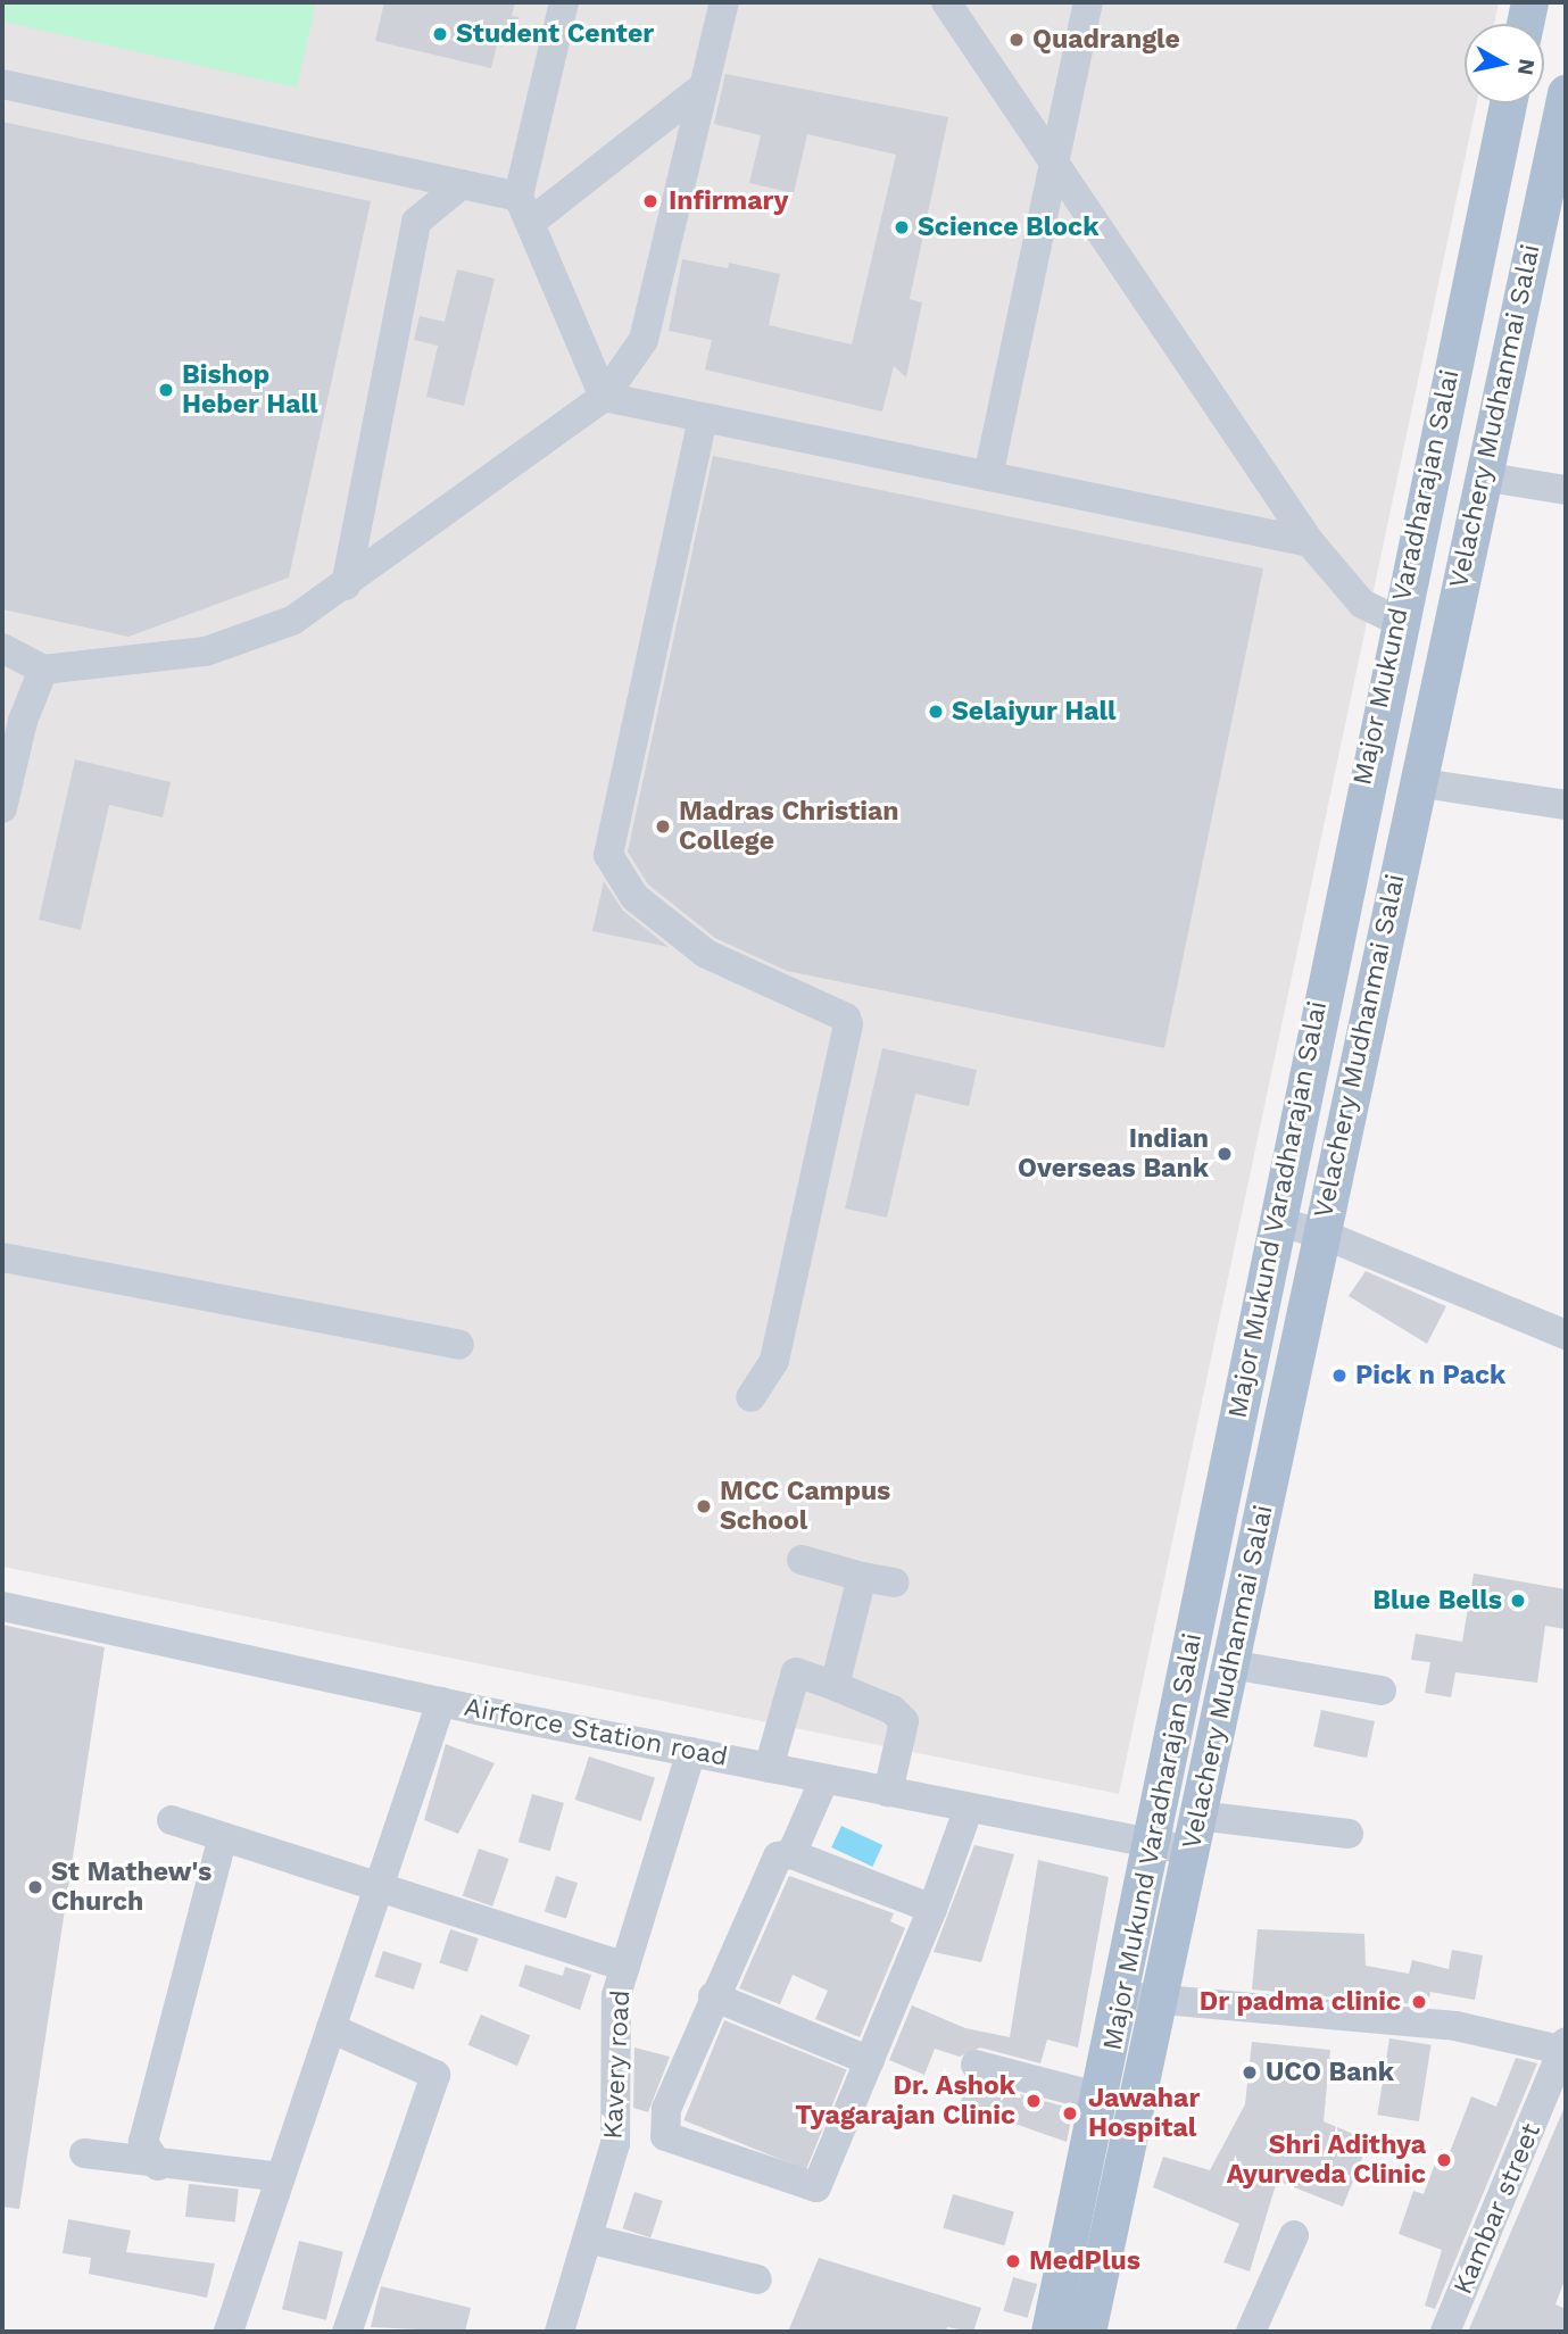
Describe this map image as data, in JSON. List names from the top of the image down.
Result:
{
  "streets": {
    "main road": ["Velachery Mudhanmai Salai", "Major Mukund Varadharajan Salai"],
    "street": ["Airforce Station road", "Kavery road", "Kambar street"]
  },
  "crossings": [
    ["Velachery Mudhanmai Salai", "Major Mukund Varadharajan Salai"],
    ["Velachery Mudhanmai Salai", "Airforce Station road"],
    ["Major Mukund Varadharajan Salai", "Airforce Station road"],
    ["Airforce Station road", "Kavery road"]
  ],
  "places": [
    "Student Center",
    "Quadrangle",
    "Infirmary",
    "Science Block",
    "Bishop Heber Hall",
    "Selaiyur Hall",
    "Madras Christian College",
    "Indian Overseas Bank",
    "Pick n Pack",
    "MCC Campus School",
    "Blue Bells",
    "St Mathew's Church",
    "Dr padma clinic",
    "UCO Bank",
    "Dr. Ashok Tyagarajan Clinic",
    "Jawahar Hospital",
    "Shri Adithya Ayurveda Clinic",
    "MedPlus"
  ],
  "north": "right"
}
